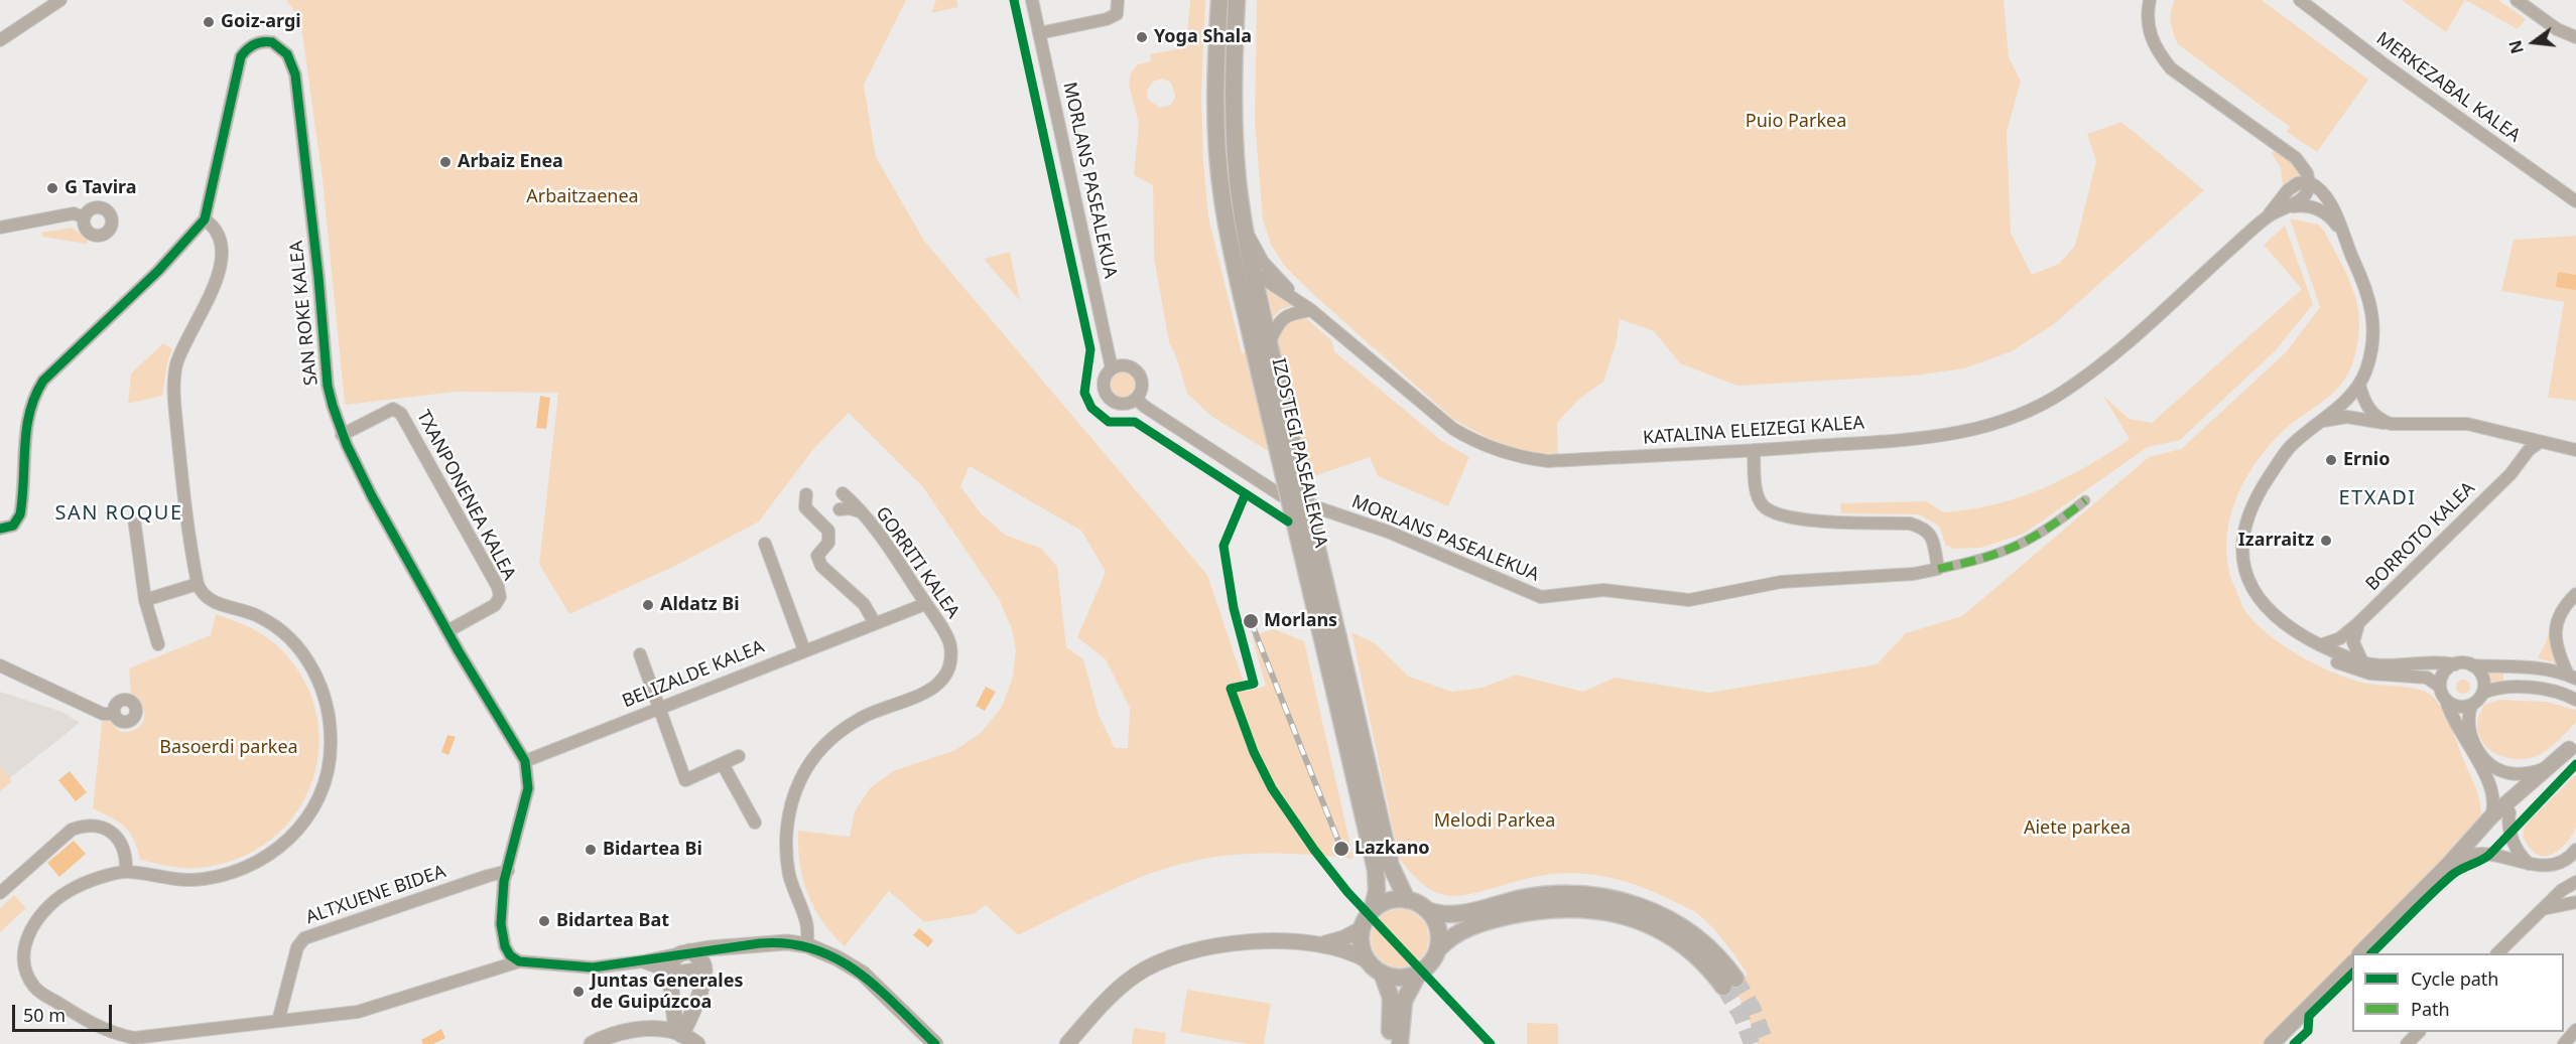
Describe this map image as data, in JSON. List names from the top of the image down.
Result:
{
  "streets": {
    "main road": ["IZOSTEGI PASEALEKUA"],
    "street": [
      "MERKEZABAL KALEA",
      "MORLANS PASEALEKUA",
      "SAN ROKE KALEA",
      "KATALINA ELEIZEGI KALEA",
      "TXANPONENEA KALEA",
      "BORROTO KALEA",
      "GORRITI KALEA",
      "BELIZALDE KALEA",
      "ALTXUENE BIDEA"
    ]
  },
  "crossings": [
    ["SAN ROKE KALEA", "TXANPONENEA KALEA"],
    ["SAN ROKE KALEA", "BELIZALDE KALEA"],
    ["SAN ROKE KALEA", "ALTXUENE BIDEA"],
    ["KATALINA ELEIZEGI KALEA", "IZOSTEGI PASEALEKUA"],
    ["GORRITI KALEA", "BELIZALDE KALEA"]
  ],
  "districts": ["ETXADI", "SAN ROQUE"],
  "parks": [
    "Puio Parkea",
    "Arbaitzaenea",
    "Basoerdi parkea",
    "Melodi Parkea",
    "Aiete parkea"
  ],
  "places": [
    "Goiz-argi",
    "Yoga Shala",
    "Arbaiz Enea",
    "G Tavira",
    "Ernio",
    "Izarraitz",
    "Aldatz Bi",
    "Morlans",
    "Lazkano",
    "Bidartea Bi",
    "Bidartea Bat",
    "Juntas Generales de Guipúzcoa"
  ],
  "legend": ["Cycle path", "Path"],
  "scale_bar": "50 m",
  "north": "left"
}
